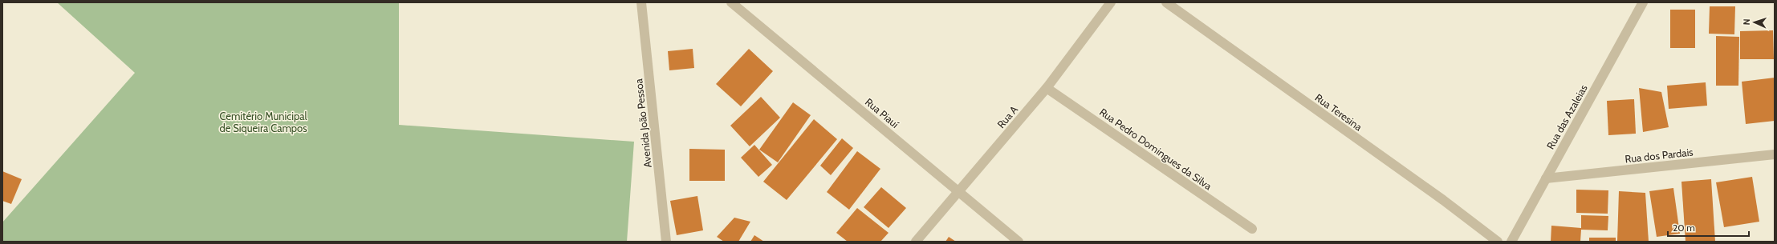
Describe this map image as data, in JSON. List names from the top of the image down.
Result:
{
  "streets": {
    "street": [
      "Rua Teresina",
      "Rua Piauí",
      "Rua A",
      "Rua das Azaleias",
      "Avenida João Pessoa",
      "Rua Pedro Domingues da Silva",
      "Rua dos Pardais"
    ]
  },
  "crossings": [
    ["Rua Piauí", "Rua A"],
    ["Rua A", "Rua Pedro Domingues da Silva"],
    ["Rua das Azaleias", "Rua dos Pardais"]
  ],
  "parks": ["Cemitério Municipal de Siqueira Campos"],
  "scale_bar": "20 m",
  "north": "left"
}
